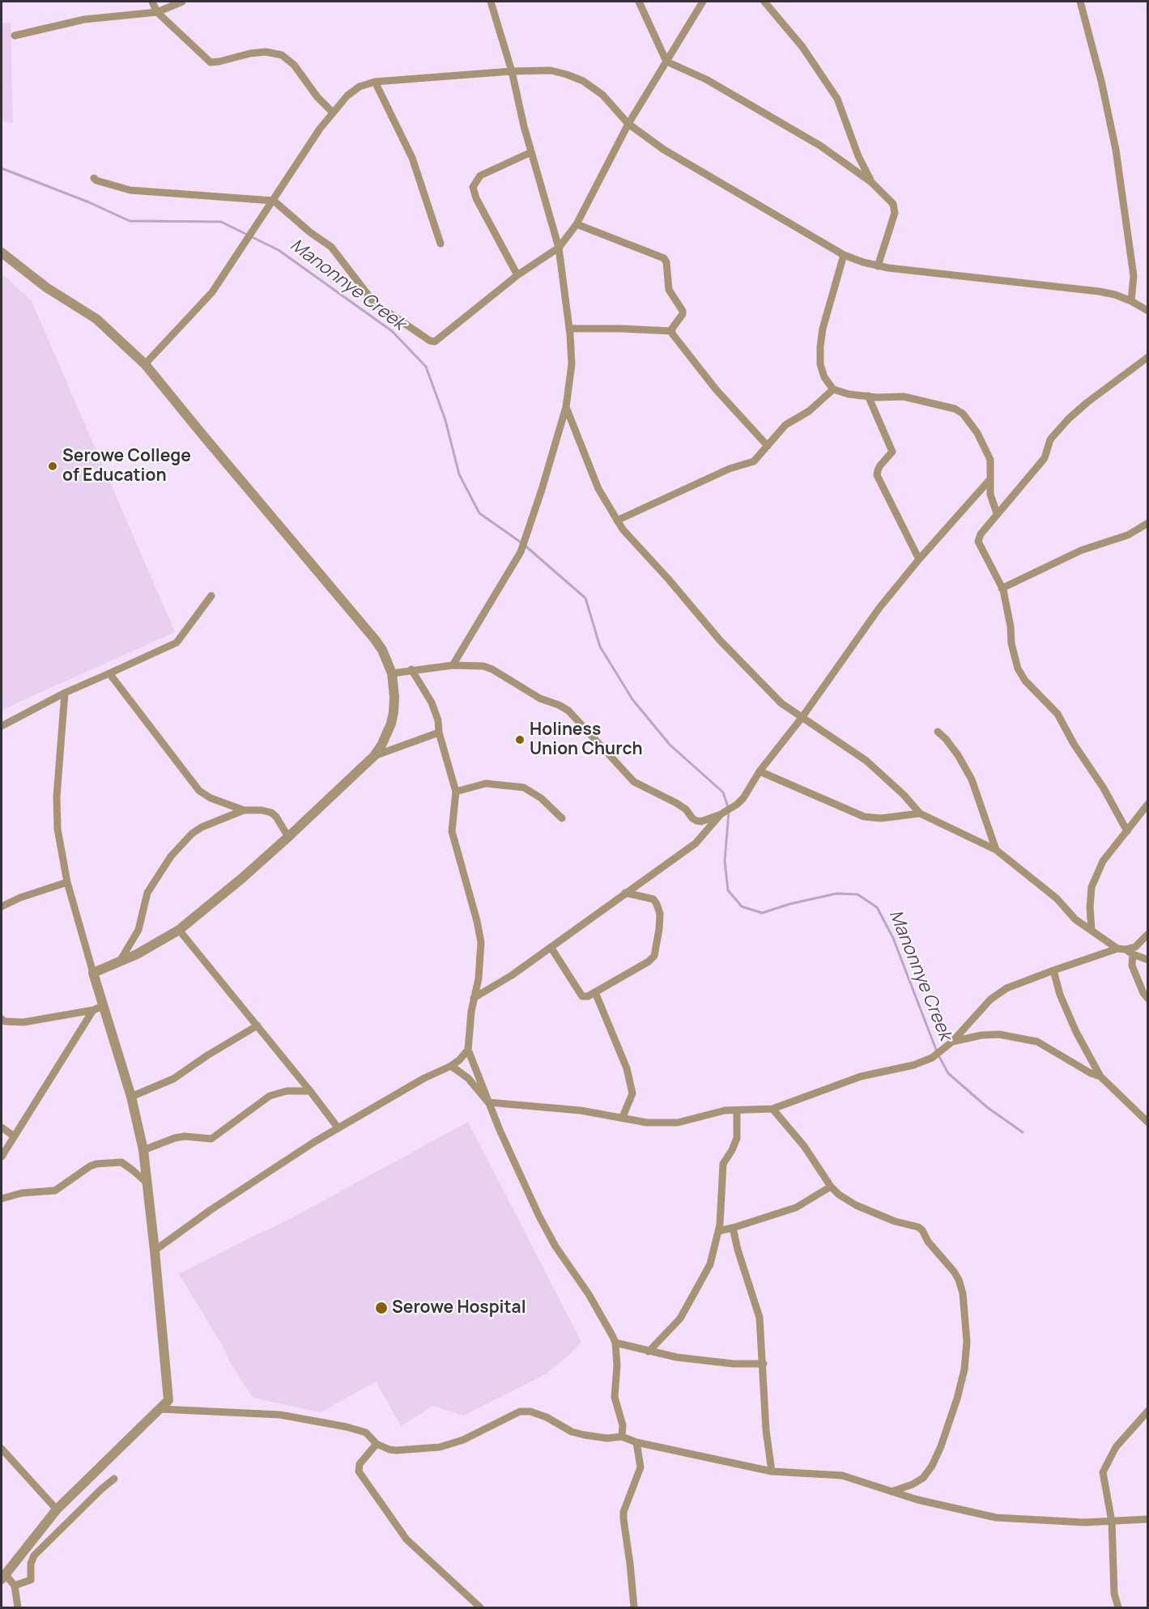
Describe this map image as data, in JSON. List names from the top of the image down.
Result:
{
  "water": ["Manonnye Creek"],
  "places": ["Serowe College of Education", "Holiness Union Church", "Serowe Hospital"]
}
